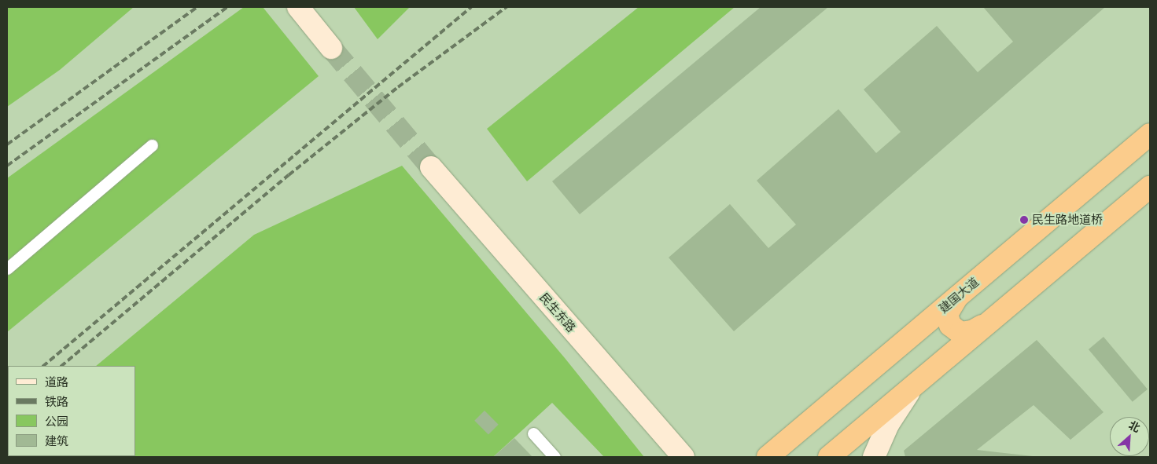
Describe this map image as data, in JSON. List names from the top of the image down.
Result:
{
  "streets": {
    "highway": ["建国大道"],
    "main road": ["民生东路"]
  },
  "places": ["民生路地道桥"],
  "legend": [
    "道路",
    "铁路",
    "公园",
    "建筑"
  ],
  "north": "top right"
}
